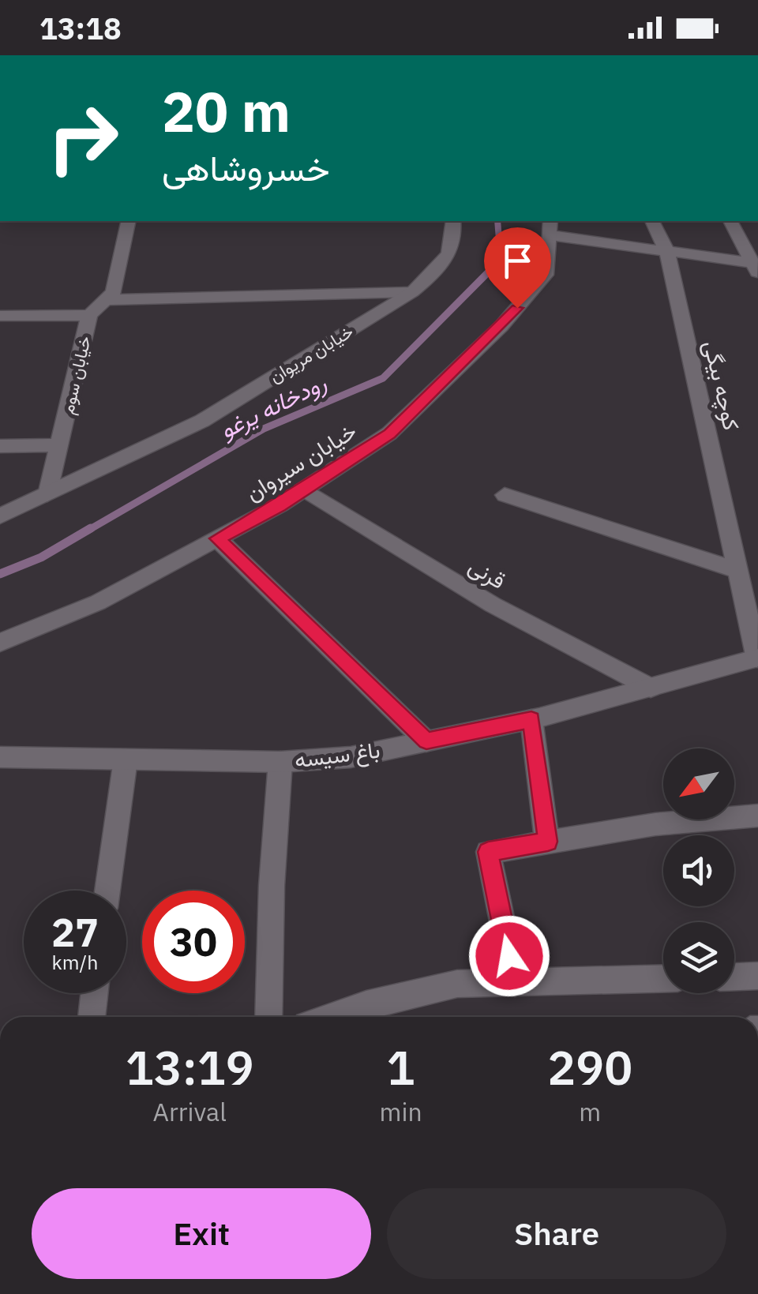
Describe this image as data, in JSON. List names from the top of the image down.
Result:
{
  "streets": {
    "street": [
      "خیابان مریوان",
      "خیابان سوم",
      "کوچه بیگی",
      "خیابان سیروان",
      "قرنی",
      "باغ سیسه"
    ]
  },
  "crossings": [
    ["خیابان مریوان", "خیابان سوم"],
    ["کوچه بیگی", "باغ سیسه"],
    ["خیابان سیروان", "قرنی"],
    ["قرنی", "باغ سیسه"]
  ],
  "water": ["رودخانه یرغو"],
  "north": "bottom left",
  "page": {
    "status": "13:18",
    "turn": ["20 m", "خسروشاهی"],
    "speed": "27 km/h",
    "limit": "30",
    "eta": [
      "13:19",
      "Arrival",
      "1",
      "min",
      "290",
      "m"
    ],
    "buttons": ["Exit", "Share"]
  }
}
